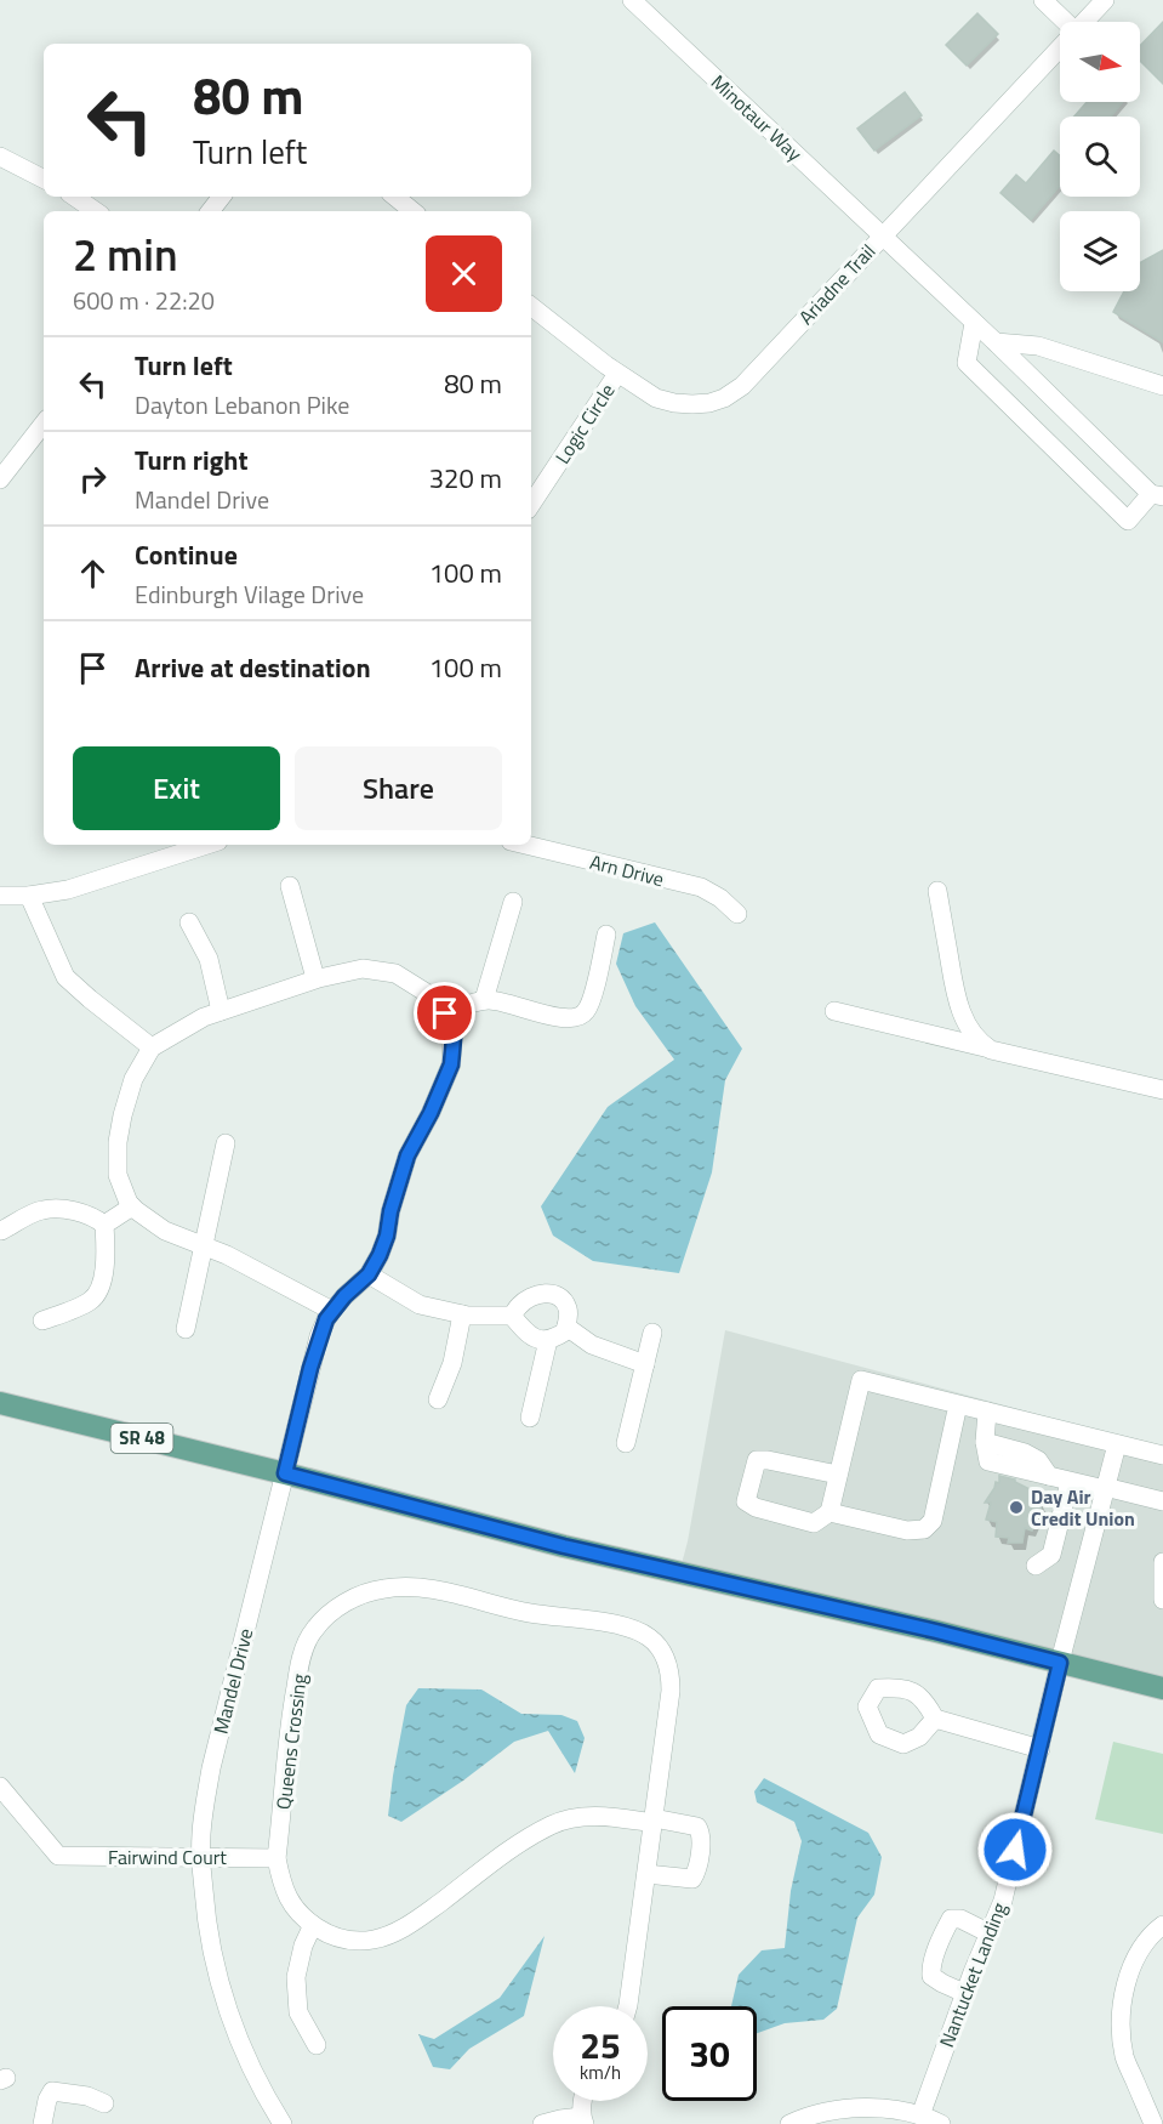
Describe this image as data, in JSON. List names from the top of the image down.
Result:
{
  "streets": {
    "main road": ["SR 48"],
    "street": [
      "Minotaur Way",
      "Ariadne Trail",
      "Logic Circle",
      "Arn Drive",
      "Mandel Drive",
      "Queens Crossing",
      "Fairwind Court",
      "Nantucket Landing"
    ]
  },
  "crossings": [
    ["Minotaur Way", "Ariadne Trail"],
    ["Ariadne Trail", "Logic Circle"],
    ["SR 48", "Mandel Drive"],
    ["SR 48", "Nantucket Landing"],
    ["Mandel Drive", "Fairwind Court"],
    ["Queens Crossing", "Fairwind Court"]
  ],
  "places": ["Day Air Credit Union"],
  "north": "right",
  "page": {
    "turn": ["80 m", "Turn left"],
    "heading": ["2 min", "600 m · 22:20"],
    "list": [
      {
        "name": "Turn left",
        "note": "Dayton Lebanon Pike",
        "value": "80 m"
      },
      {
        "name": "Turn right",
        "note": "Mandel Drive",
        "value": "320 m"
      },
      {
        "name": "Continue",
        "note": "Edinburgh Vilage Drive",
        "value": "100 m"
      },
      {
        "name": "Arrive at destination",
        "value": "100 m"
      }
    ],
    "buttons": ["Exit", "Share"],
    "speed": "25 km/h",
    "limit": "30"
  }
}
